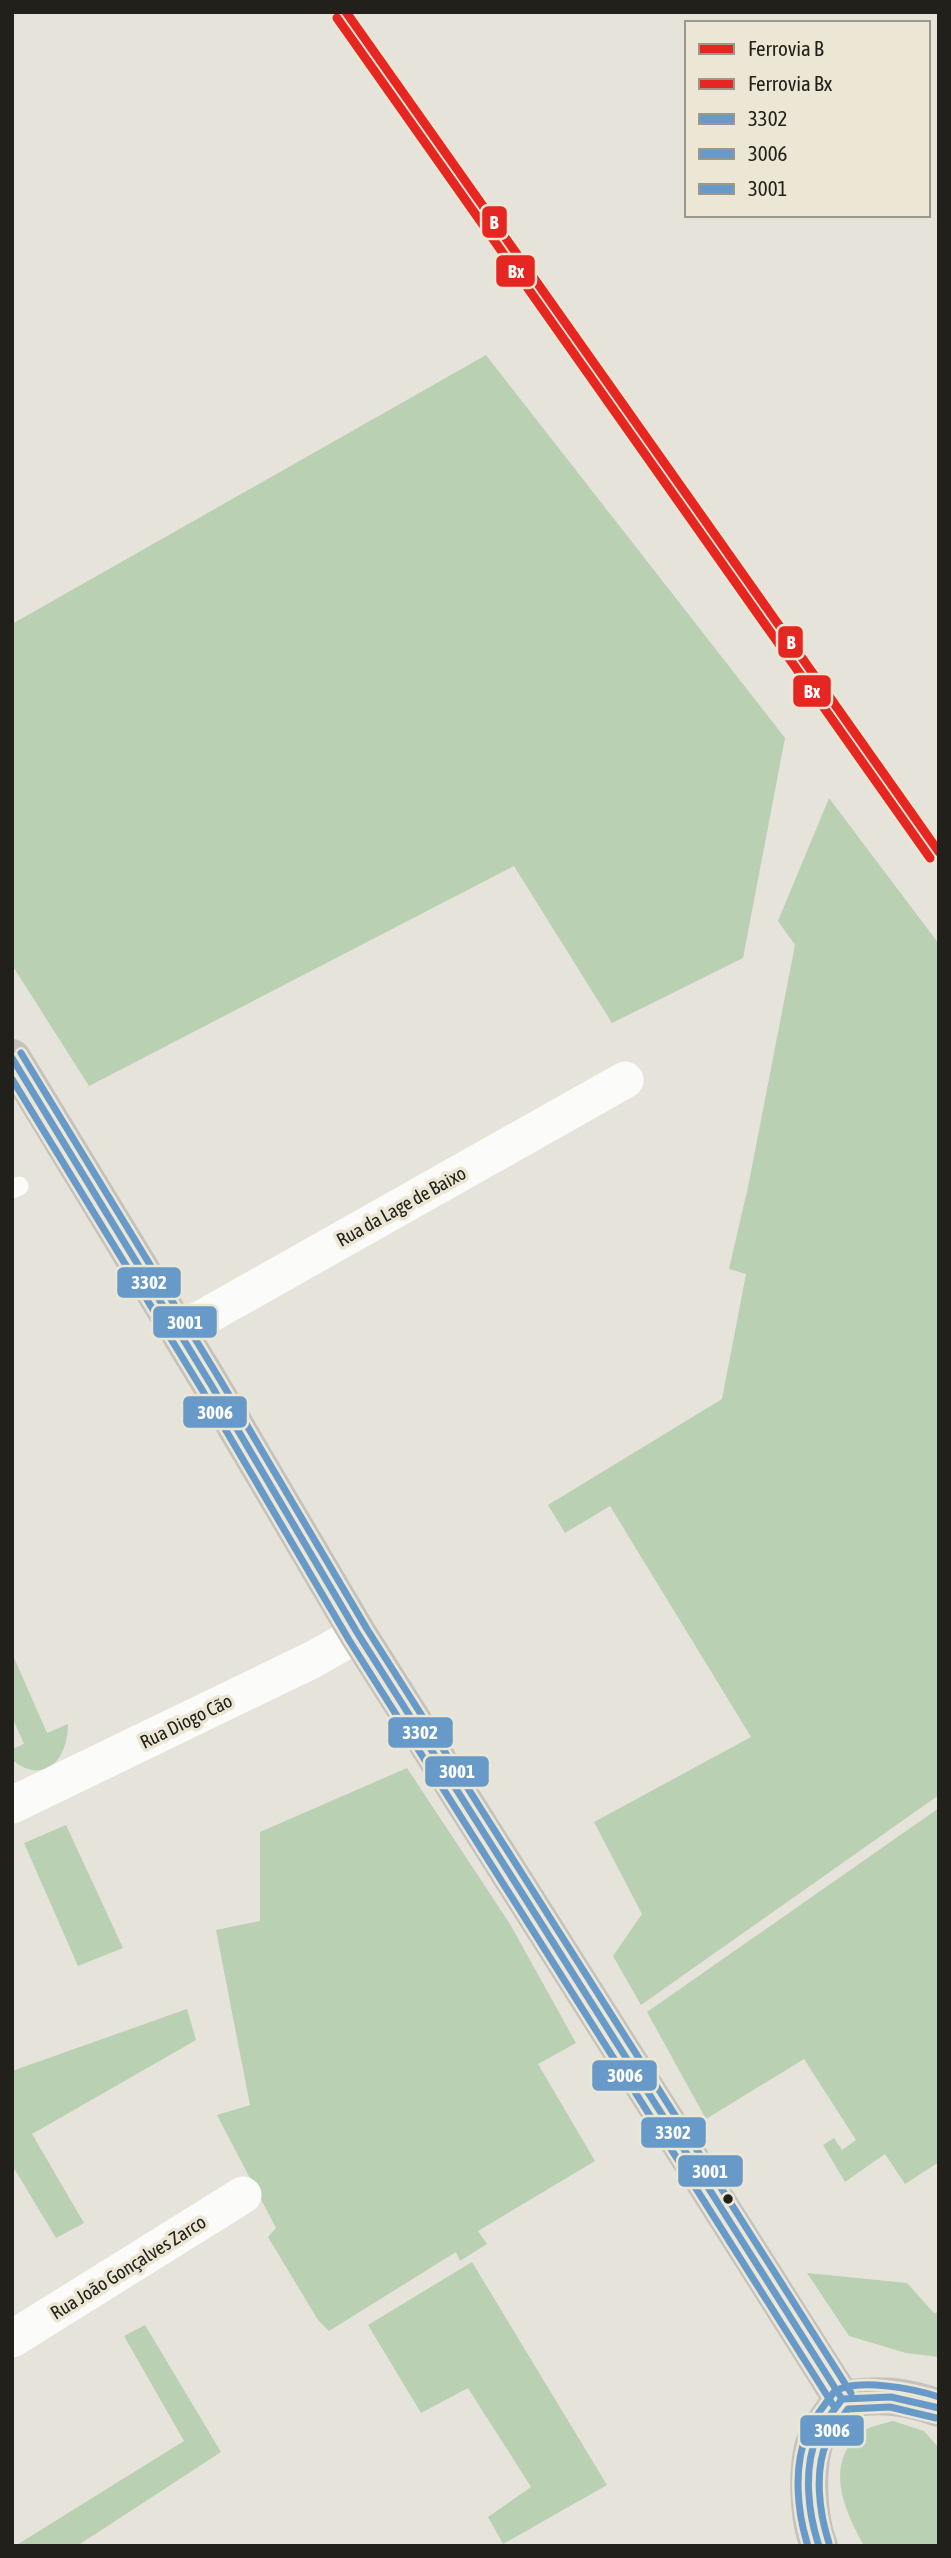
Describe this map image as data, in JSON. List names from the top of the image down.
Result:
{
  "streets": {
    "street": ["Rua da Lage de Baixo", "Rua Diogo Cão", "Rua João Gonçalves Zarco"]
  },
  "lines": [
    "rail line B",
    "rail line Bx",
    "transit line 3001",
    "transit line 3302",
    "transit line 3006"
  ],
  "legend": [
    "Ferrovia B",
    "Ferrovia Bx",
    "3302",
    "3006",
    "3001"
  ]
}
